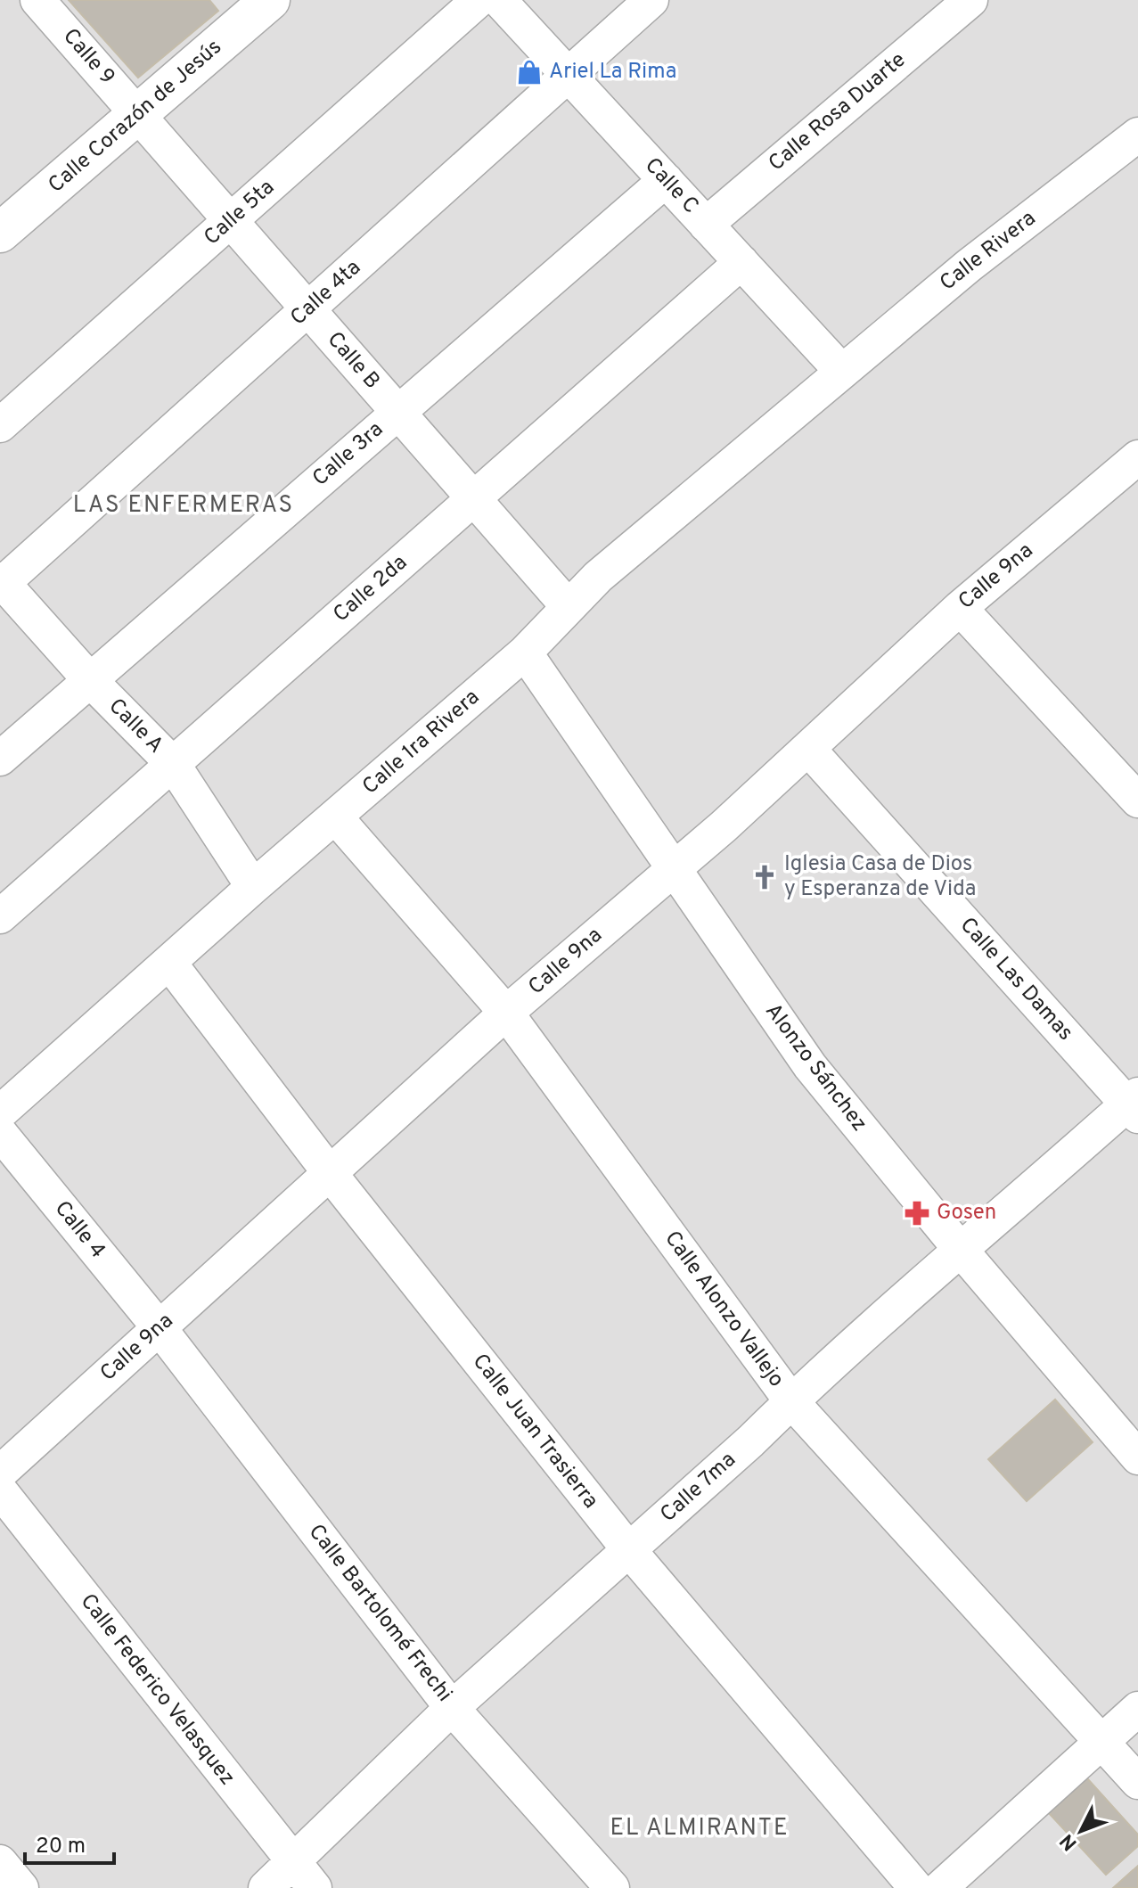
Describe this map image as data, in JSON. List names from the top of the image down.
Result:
{
  "streets": {
    "street": [
      "Calle 9",
      "Calle Rosa Duarte",
      "Calle Corazón de Jesús",
      "Calle C",
      "Calle 5ta",
      "Calle Rivera",
      "Calle 4ta",
      "Calle B",
      "Calle 3ra",
      "Calle 9na",
      "Calle 2da",
      "Calle A",
      "Calle 1ra Rivera",
      "Calle Las Damas",
      "Alonzo Sánchez",
      "Calle 4",
      "Calle Alonzo Vallejo",
      "Calle Juan Trasierra",
      "Calle 7ma",
      "Calle Bartolomé Frechi",
      "Calle Federico Velasquez"
    ]
  },
  "crossings": [
    ["Calle 9", "Calle Corazón de Jesús"],
    ["Calle 9", "Calle B"],
    ["Calle Rosa Duarte", "Calle C"],
    ["Calle Corazón de Jesús", "Calle B"],
    ["Calle C", "Calle Rivera"],
    ["Calle C", "Calle 4ta"],
    ["Calle C", "Calle 3ra"],
    ["Calle C", "Calle 2da"],
    ["Calle C", "Calle 1ra Rivera"],
    ["Calle 5ta", "Calle B"],
    ["Calle Rivera", "Calle 1ra Rivera"],
    ["Calle 4ta", "Calle B"],
    ["Calle 4ta", "Calle A"],
    ["Calle B", "Calle 3ra"],
    ["Calle B", "Calle 2da"],
    ["Calle B", "Calle 1ra Rivera"],
    ["Calle 3ra", "Calle A"],
    ["Calle 9na", "Calle Las Damas"],
    ["Calle 9na", "Alonzo Sánchez"],
    ["Calle 9na", "Calle 4"],
    ["Calle 9na", "Calle Alonzo Vallejo"],
    ["Calle 9na", "Calle Juan Trasierra"],
    ["Calle 9na", "Calle Bartolomé Frechi"],
    ["Calle 2da", "Calle A"],
    ["Calle A", "Calle 1ra Rivera"],
    ["Calle 1ra Rivera", "Alonzo Sánchez"],
    ["Calle 1ra Rivera", "Calle Alonzo Vallejo"],
    ["Calle 1ra Rivera", "Calle Juan Trasierra"],
    ["Calle Las Damas", "Calle 7ma"],
    ["Alonzo Sánchez", "Calle 7ma"],
    ["Calle 4", "Calle Bartolomé Frechi"],
    ["Calle Alonzo Vallejo", "Calle 7ma"],
    ["Calle Juan Trasierra", "Calle 7ma"],
    ["Calle 7ma", "Calle Bartolomé Frechi"],
    ["Calle 7ma", "Calle Federico Velasquez"]
  ],
  "districts": ["LAS ENFERMERAS", "EL ALMIRANTE"],
  "places": {
    "shop": ["Ariel La Rima"],
    "church": ["Iglesia Casa de Dios y Esperanza de Vida"],
    "pharmacy": ["Gosen"]
  },
  "scale_bar": "20 m",
  "north": "bottom left"
}
